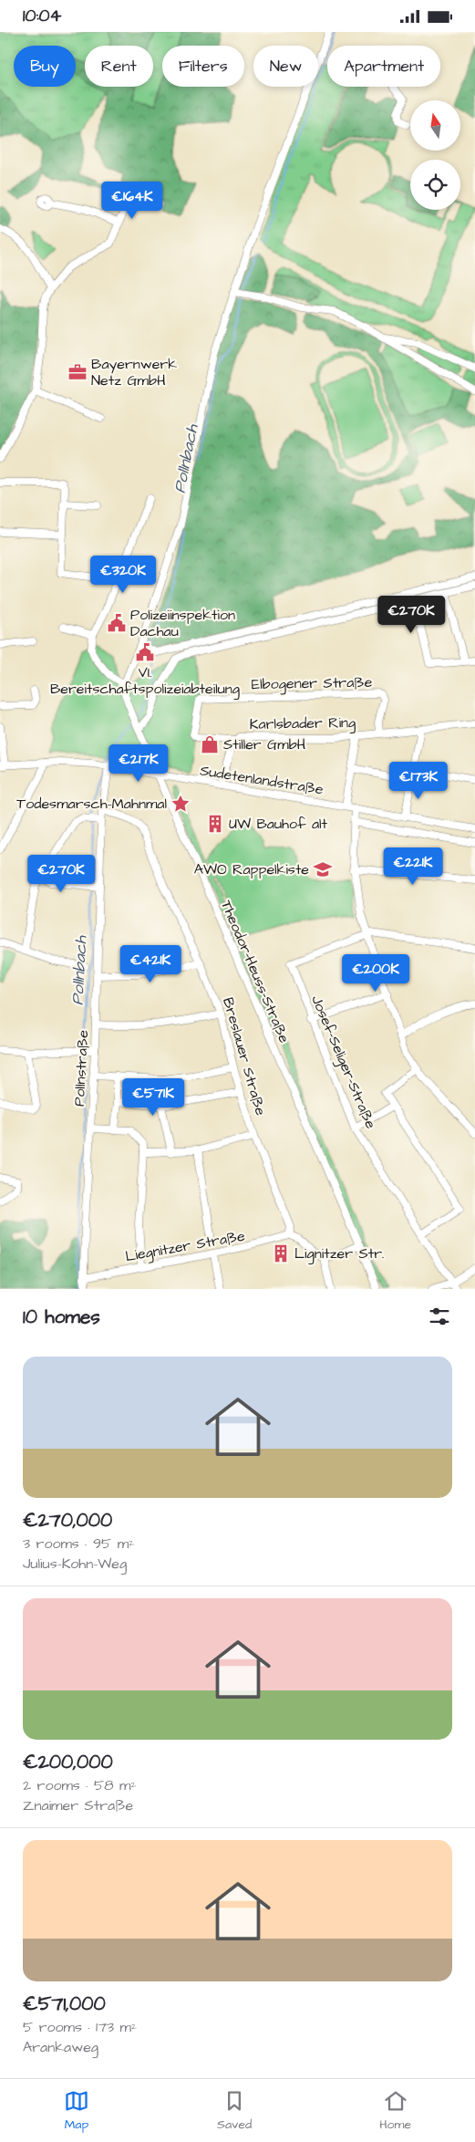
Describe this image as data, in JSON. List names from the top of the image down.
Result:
{
  "streets": {
    "street": [
      "Elbogener Straße",
      "Karlsbader Ring",
      "Sudetenlandstraße",
      "Theodor-Heuss-Straße",
      "Breslauer Straße",
      "Josef-Seliger-Straße",
      "Pollnstraße",
      "Liegnitzer Straße"
    ]
  },
  "crossings": [
    ["Elbogener Straße", "Karlsbader Ring"],
    ["Karlsbader Ring", "Sudetenlandstraße"],
    ["Sudetenlandstraße", "Theodor-Heuss-Straße"],
    ["Sudetenlandstraße", "Pollnstraße"],
    ["Breslauer Straße", "Pollnstraße"],
    ["Breslauer Straße", "Liegnitzer Straße"],
    ["Pollnstraße", "Liegnitzer Straße"]
  ],
  "water": ["Pollnbach"],
  "places": {
    "office": ["Bayernwerk Netz GmbH"],
    "public building": ["Polizeiinspektion Dachau", "VI. Bereitschaftspolizeiabteilung"],
    "shop": ["Stiller GmbH"],
    "place": ["Todesmarsch-Mahnmal"],
    "building": ["UW Bauhof alt", "Lignitzer Str."],
    "school or university": ["AWO Rappelkiste"]
  },
  "north": "top",
  "page": {
    "status": "10:04",
    "chip": [
      "Buy",
      "Rent",
      "Filters",
      "New",
      "Apartment"
    ],
    "price": [
      "€164K",
      "€320K",
      "€270K",
      "€217K",
      "€173K",
      "€221K",
      "€270K",
      "€421K",
      "€200K",
      "€571K"
    ],
    "heading": "10 homes",
    "list": [
      {
        "name": "€270,000",
        "note": "3 rooms · 95 m² · Julius-Kohn-Weg"
      },
      {
        "name": "€200,000",
        "note": "2 rooms · 58 m² · Znaimer Straße"
      },
      {
        "name": "€571,000",
        "note": "5 rooms · 173 m² · Arankaweg"
      }
    ],
    "tabs": ["Map", "Saved", "Home"]
  }
}
